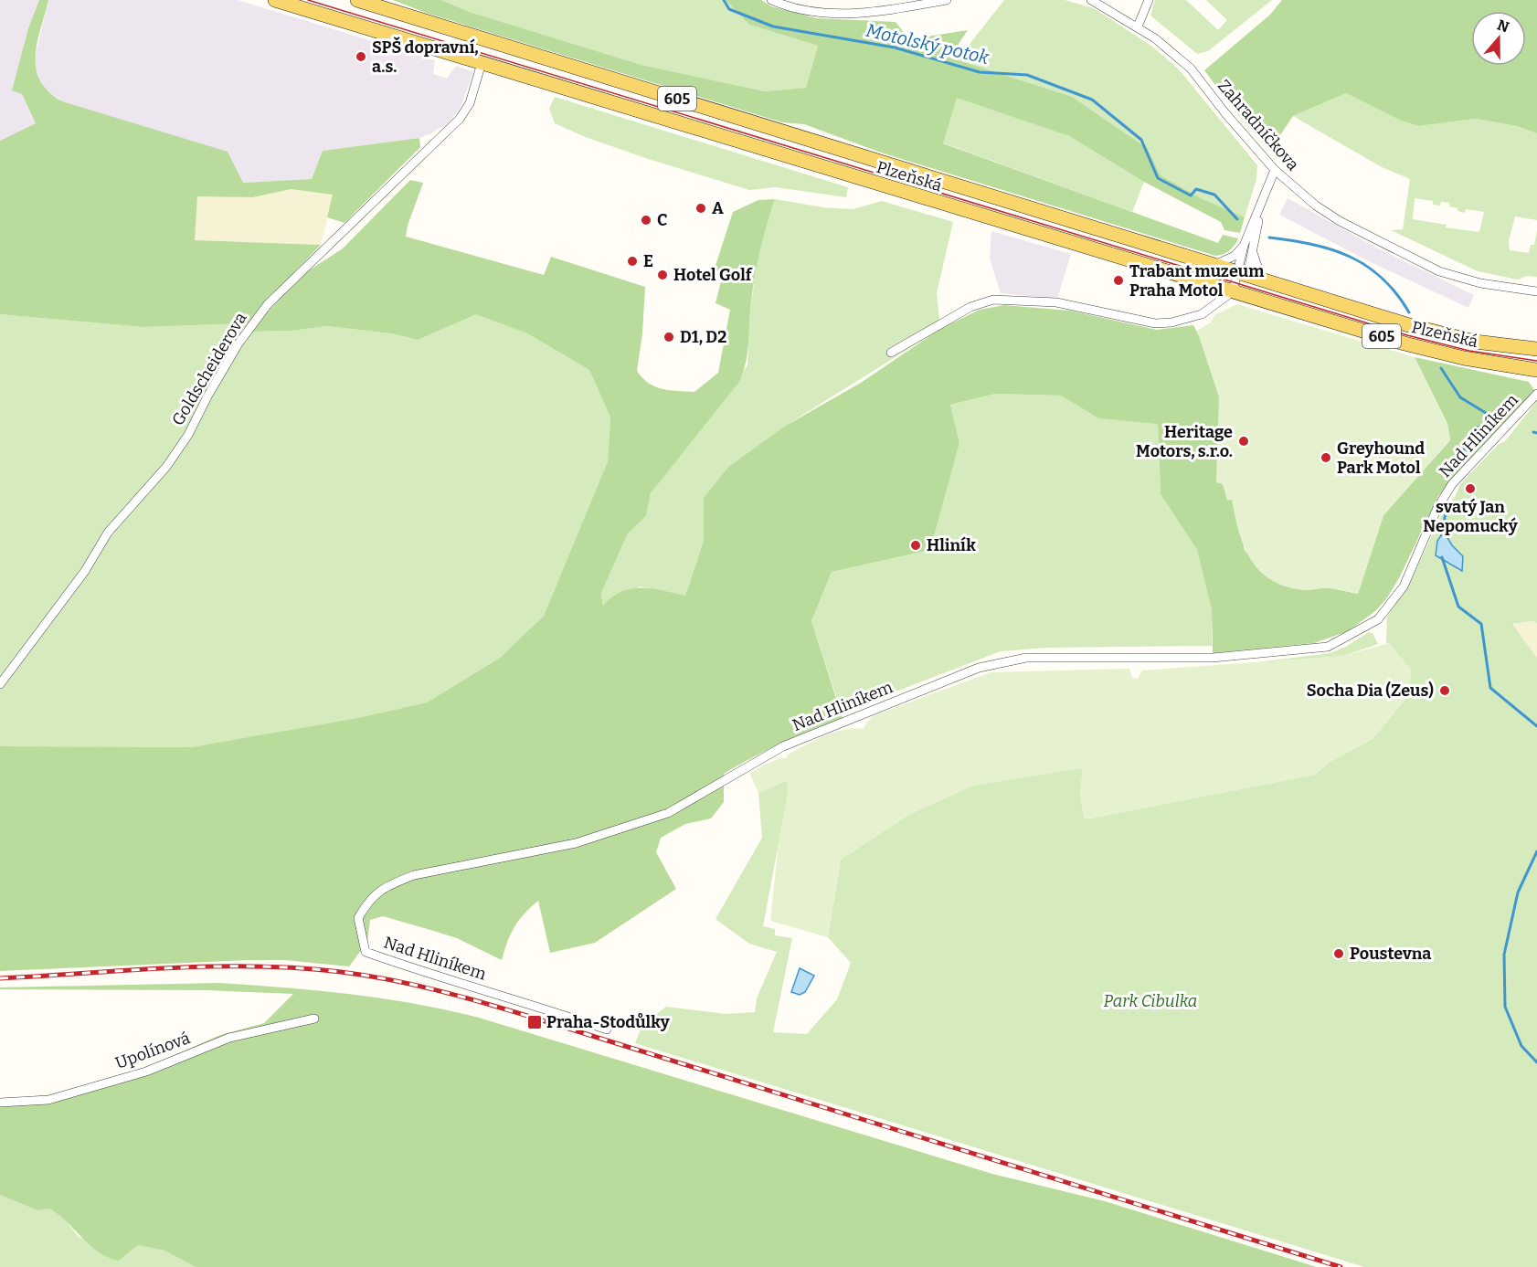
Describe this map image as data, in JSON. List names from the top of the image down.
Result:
{
  "streets": {
    "main road": ["605", "Plzeňská"],
    "street": [
      "Zahradníčkova",
      "Goldscheiderova",
      "Nad Hliníkem",
      "Upolínová"
    ]
  },
  "crossings": [
    ["Plzeňská", "Goldscheiderova"]
  ],
  "water": ["Motolský potok"],
  "parks": ["Park Cibulka"],
  "places": {
    "other": [
      "SPŠ dopravní, a.s.",
      "A",
      "C",
      "E",
      "Hotel Golf",
      "Trabant muzeum Praha Motol",
      "D1, D2",
      "Heritage Motors, s.r.o.",
      "Greyhound Park Motol",
      "svatý Jan Nepomucký",
      "Hliník",
      "Socha Dia (Zeus)",
      "Poustevna"
    ],
    "transit": ["Praha-Stodůlky"]
  },
  "north": "top"
}
